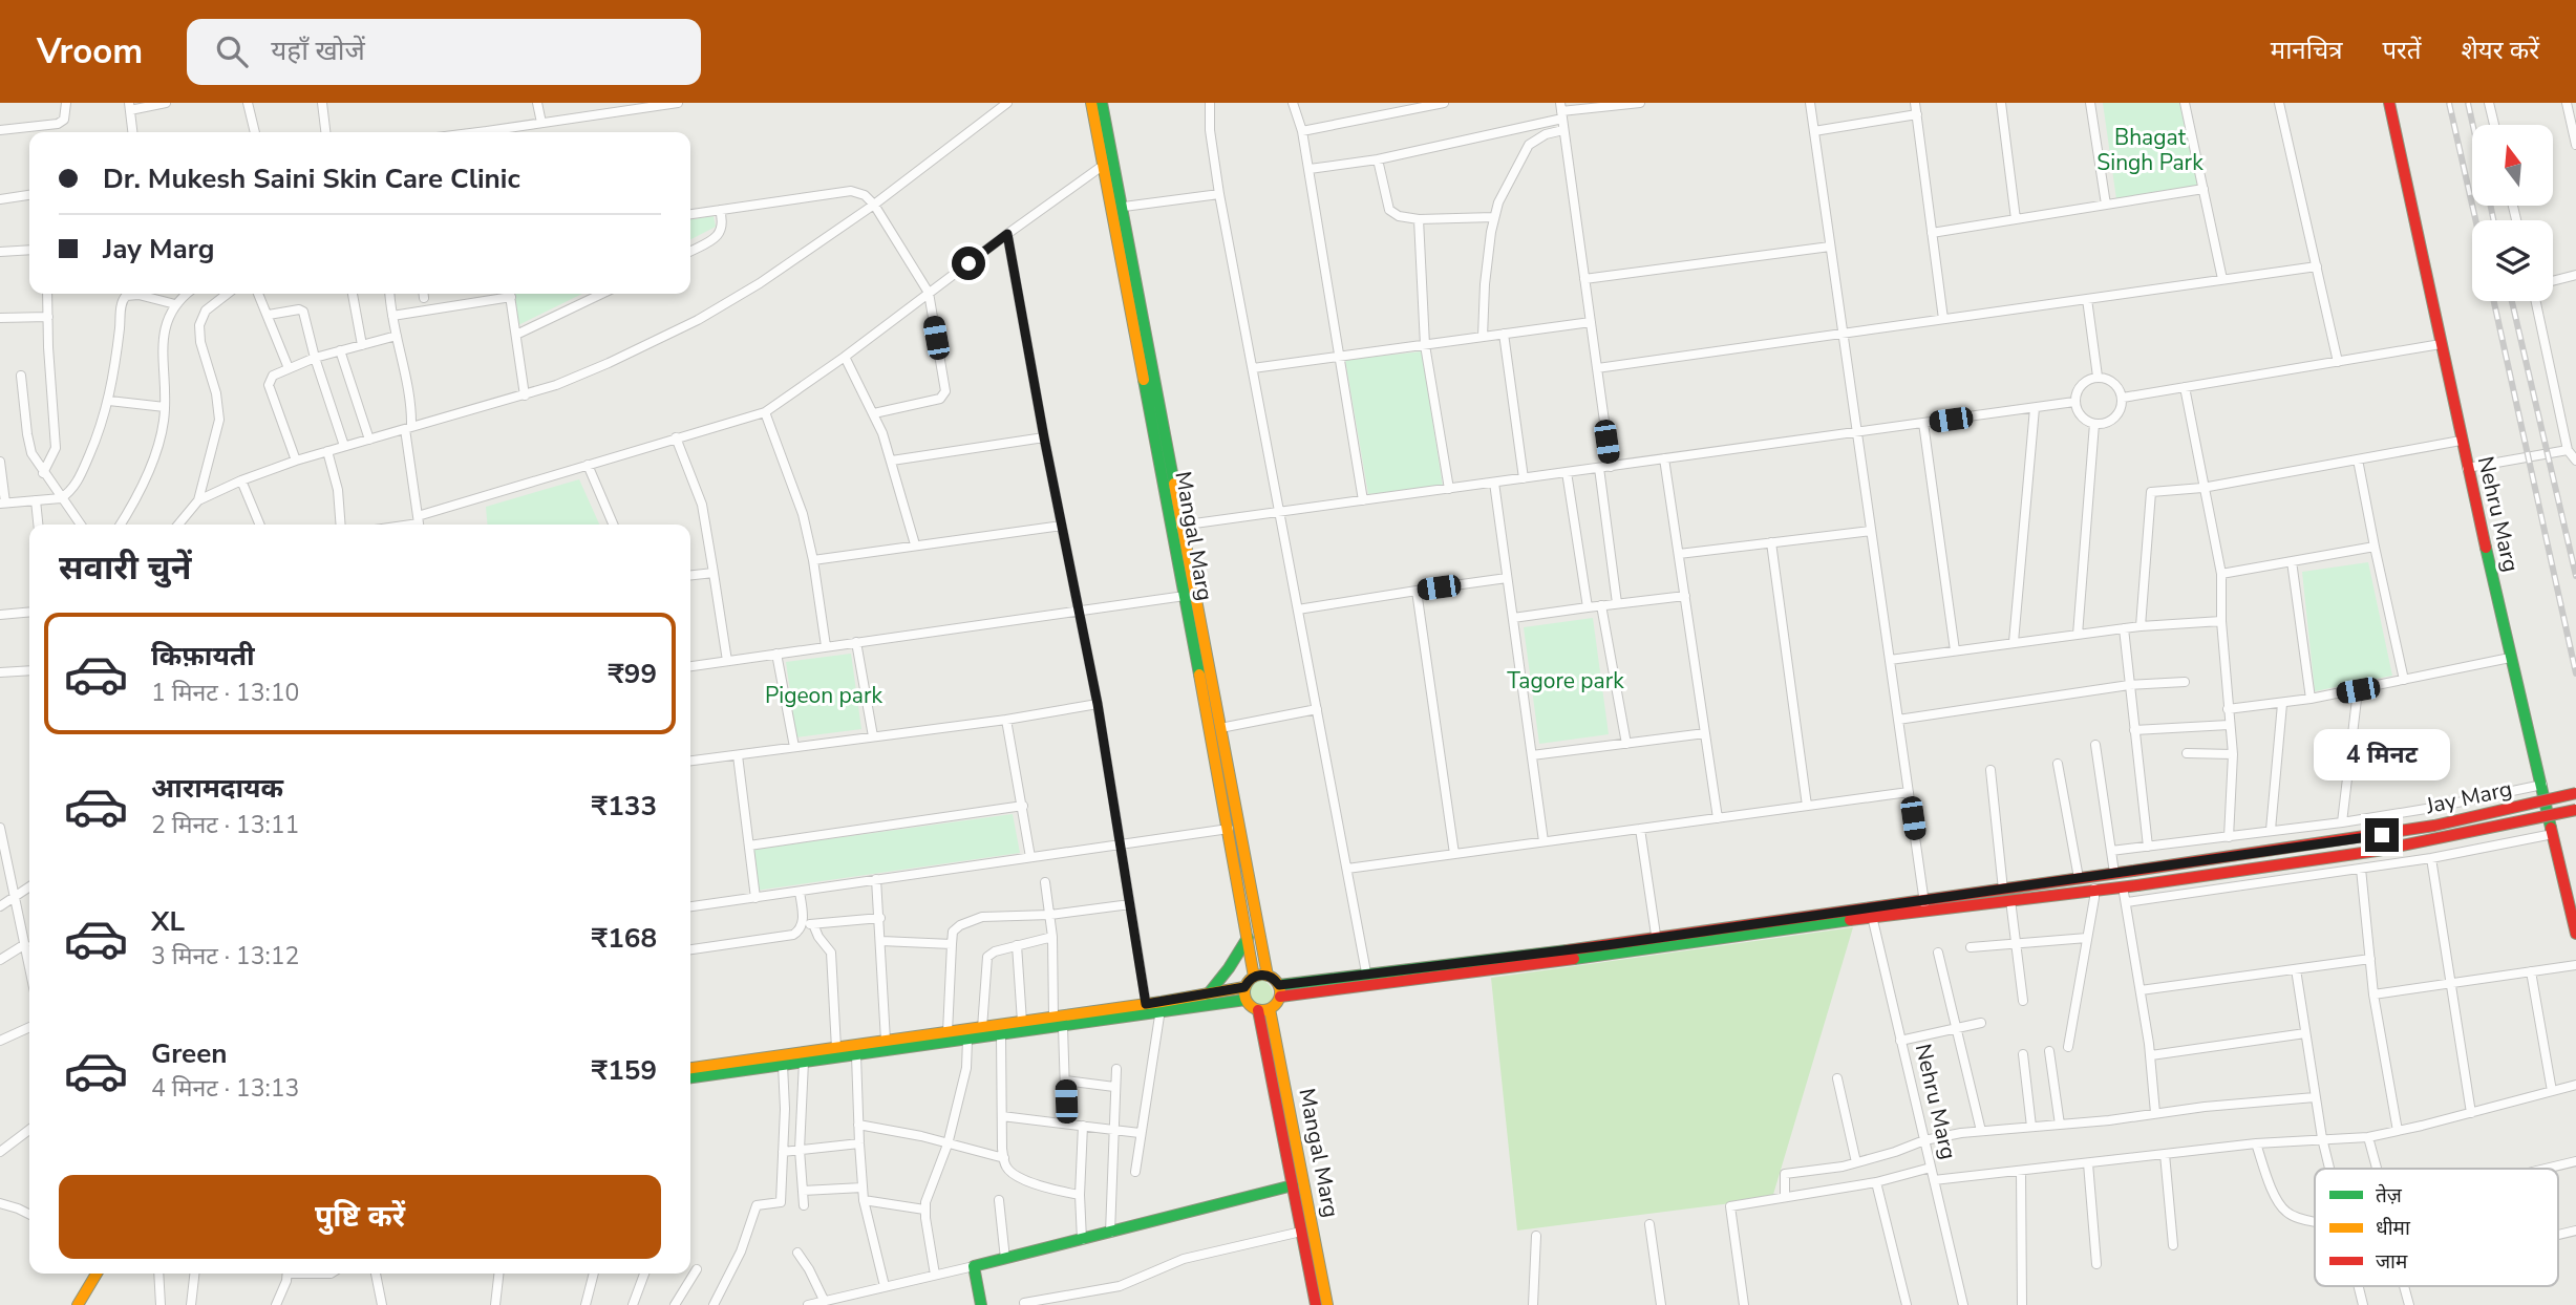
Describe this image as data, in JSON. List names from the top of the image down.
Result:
{
  "streets": {
    "main road": ["Nehru Marg", "Mangal Marg", "Jay Marg"]
  },
  "crossings": [
    ["Nehru Marg", "Jay Marg"],
    ["Mangal Marg", "Jay Marg"]
  ],
  "parks": ["Bhagat Singh Park", "Tagore park", "Pigeon park"],
  "legend": ["तेज़", "धीमा", "जाम"],
  "north": "top",
  "page": {
    "header": "Vroom",
    "search": "यहाँ खोजें",
    "nav": ["मानचित्र", "परतें", "शेयर करें"],
    "banner": ["Dr. Mukesh Saini Skin Care Clinic", "Jay Marg"],
    "heading": "सवारी चुनें",
    "list": [
      {
        "name": "किफ़ायती",
        "note": "1 मिनट · 13:10",
        "value": "₹99"
      },
      {
        "name": "आरामदायक",
        "note": "2 मिनट · 13:11",
        "value": "₹133"
      },
      {
        "name": "XL",
        "note": "3 मिनट · 13:12",
        "value": "₹168"
      },
      {
        "name": "Green",
        "note": "4 मिनट · 13:13",
        "value": "₹159"
      }
    ],
    "bubble": "4 मिनट",
    "buttons": "पुष्टि करें"
  }
}
